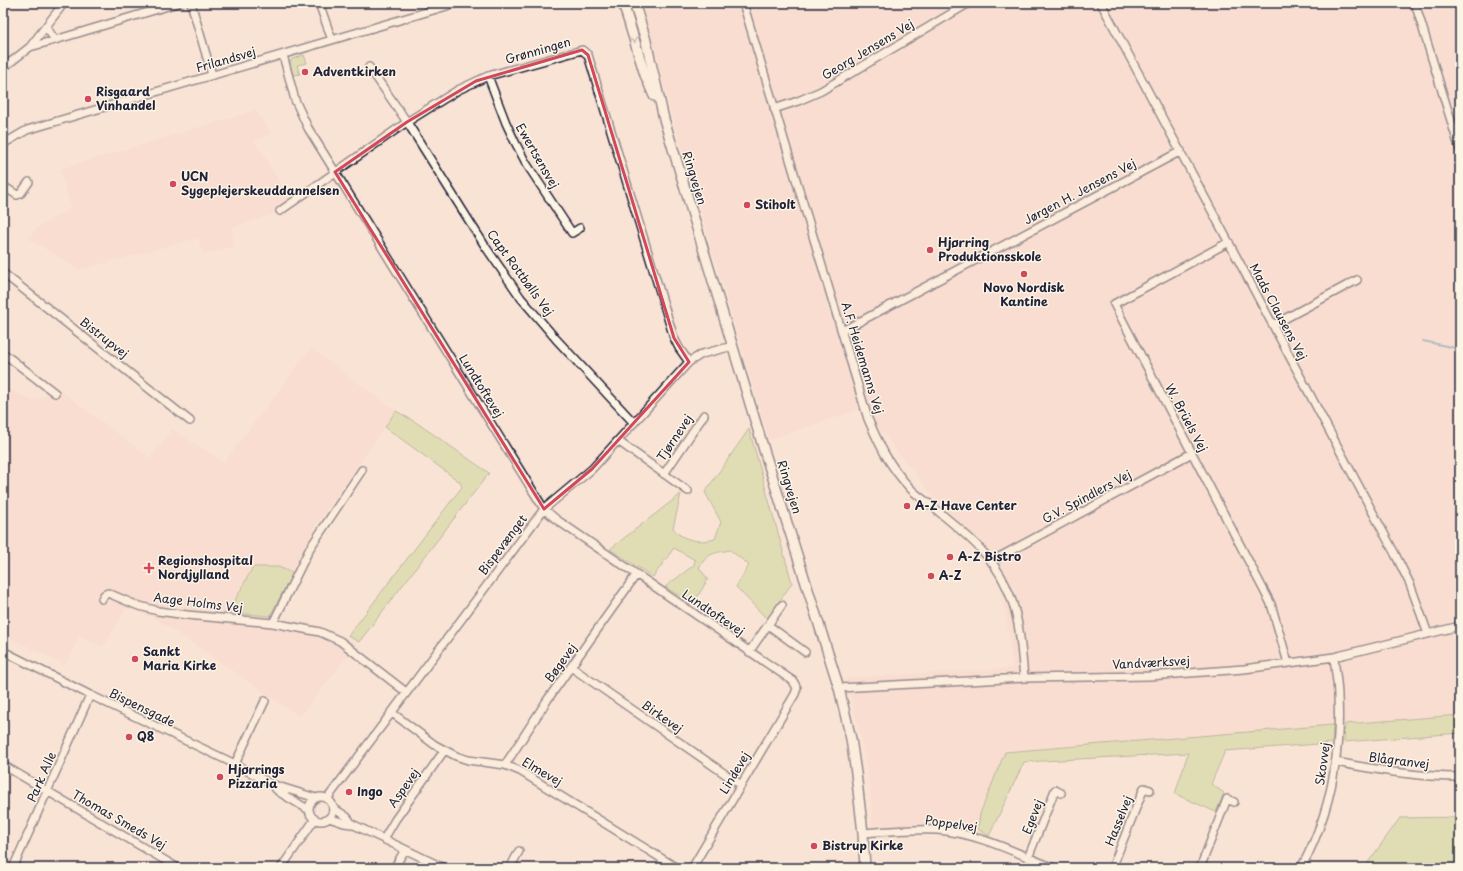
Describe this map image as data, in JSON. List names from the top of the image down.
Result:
{
  "streets": {
    "main road": ["Ringvejen"],
    "street": [
      "Georg Jensens Vej",
      "Grønningen",
      "Frilandsvej",
      "Ewertsensvej",
      "Jørgen H. Jensens Vej",
      "Capt Rottbølls Vej",
      "Mads Clausens Vej",
      "Bistrupvej",
      "A.F. Heidemanns Vej",
      "Lundtoftevej",
      "W. Brüels Vej",
      "Tjørnevej",
      "G.V. Spindlers Vej",
      "Bispevænget",
      "Aage Holms Vej",
      "Bøgevej",
      "Vandværksvej",
      "Bispensgade",
      "Birkevej",
      "Blågranvej",
      "Skovvej",
      "Elmevej",
      "Lindevej",
      "Park Alle",
      "Aspevej",
      "Egevej",
      "Thomas Smeds Vej",
      "Hasselvej",
      "Poppelvej"
    ]
  },
  "crossings": [
    ["Georg Jensens Vej", "A.F. Heidemanns Vej"],
    ["Grønningen", "Ewertsensvej"],
    ["Grønningen", "Capt Rottbølls Vej"],
    ["Grønningen", "Lundtoftevej"],
    ["Grønningen", "Bispevænget"],
    ["Frilandsvej", "Lundtoftevej"],
    ["Ringvejen", "Bispevænget"],
    ["Ringvejen", "Vandværksvej"],
    ["Ringvejen", "Poppelvej"],
    ["Jørgen H. Jensens Vej", "Mads Clausens Vej"],
    ["Jørgen H. Jensens Vej", "A.F. Heidemanns Vej"],
    ["Capt Rottbølls Vej", "Bispevænget"],
    ["Mads Clausens Vej", "W. Brüels Vej"],
    ["Mads Clausens Vej", "Vandværksvej"],
    ["A.F. Heidemanns Vej", "G.V. Spindlers Vej"],
    ["A.F. Heidemanns Vej", "Vandværksvej"],
    ["Lundtoftevej", "Bispevænget"],
    ["Lundtoftevej", "Bøgevej"],
    ["Lundtoftevej", "Lindevej"],
    ["W. Brüels Vej", "G.V. Spindlers Vej"],
    ["W. Brüels Vej", "Vandværksvej"],
    ["Tjørnevej", "Bispevænget"],
    ["Bispevænget", "Aage Holms Vej"],
    ["Bispevænget", "Bispensgade"],
    ["Bispevænget", "Elmevej"],
    ["Bøgevej", "Birkevej"],
    ["Bøgevej", "Elmevej"],
    ["Vandværksvej", "Skovvej"],
    ["Bispensgade", "Park Alle"],
    ["Birkevej", "Lindevej"],
    ["Blågranvej", "Skovvej"],
    ["Elmevej", "Aspevej"],
    ["Park Alle", "Thomas Smeds Vej"],
    ["Egevej", "Poppelvej"]
  ],
  "places": {
    "other": [
      "Adventkirken",
      "Risgaard Vinhandel",
      "UCN Sygeplejerskeuddannelsen",
      "Stiholt",
      "Hjørring Produktionsskole",
      "Novo Nordisk Kantine",
      "A-Z Have Center",
      "A-Z Bistro",
      "A-Z",
      "Sankt Maria Kirke",
      "Q8",
      "Hjørrings Pizzaria",
      "Ingo",
      "Bistrup Kirke"
    ],
    "health": ["Regionshospital Nordjylland"]
  }
}
